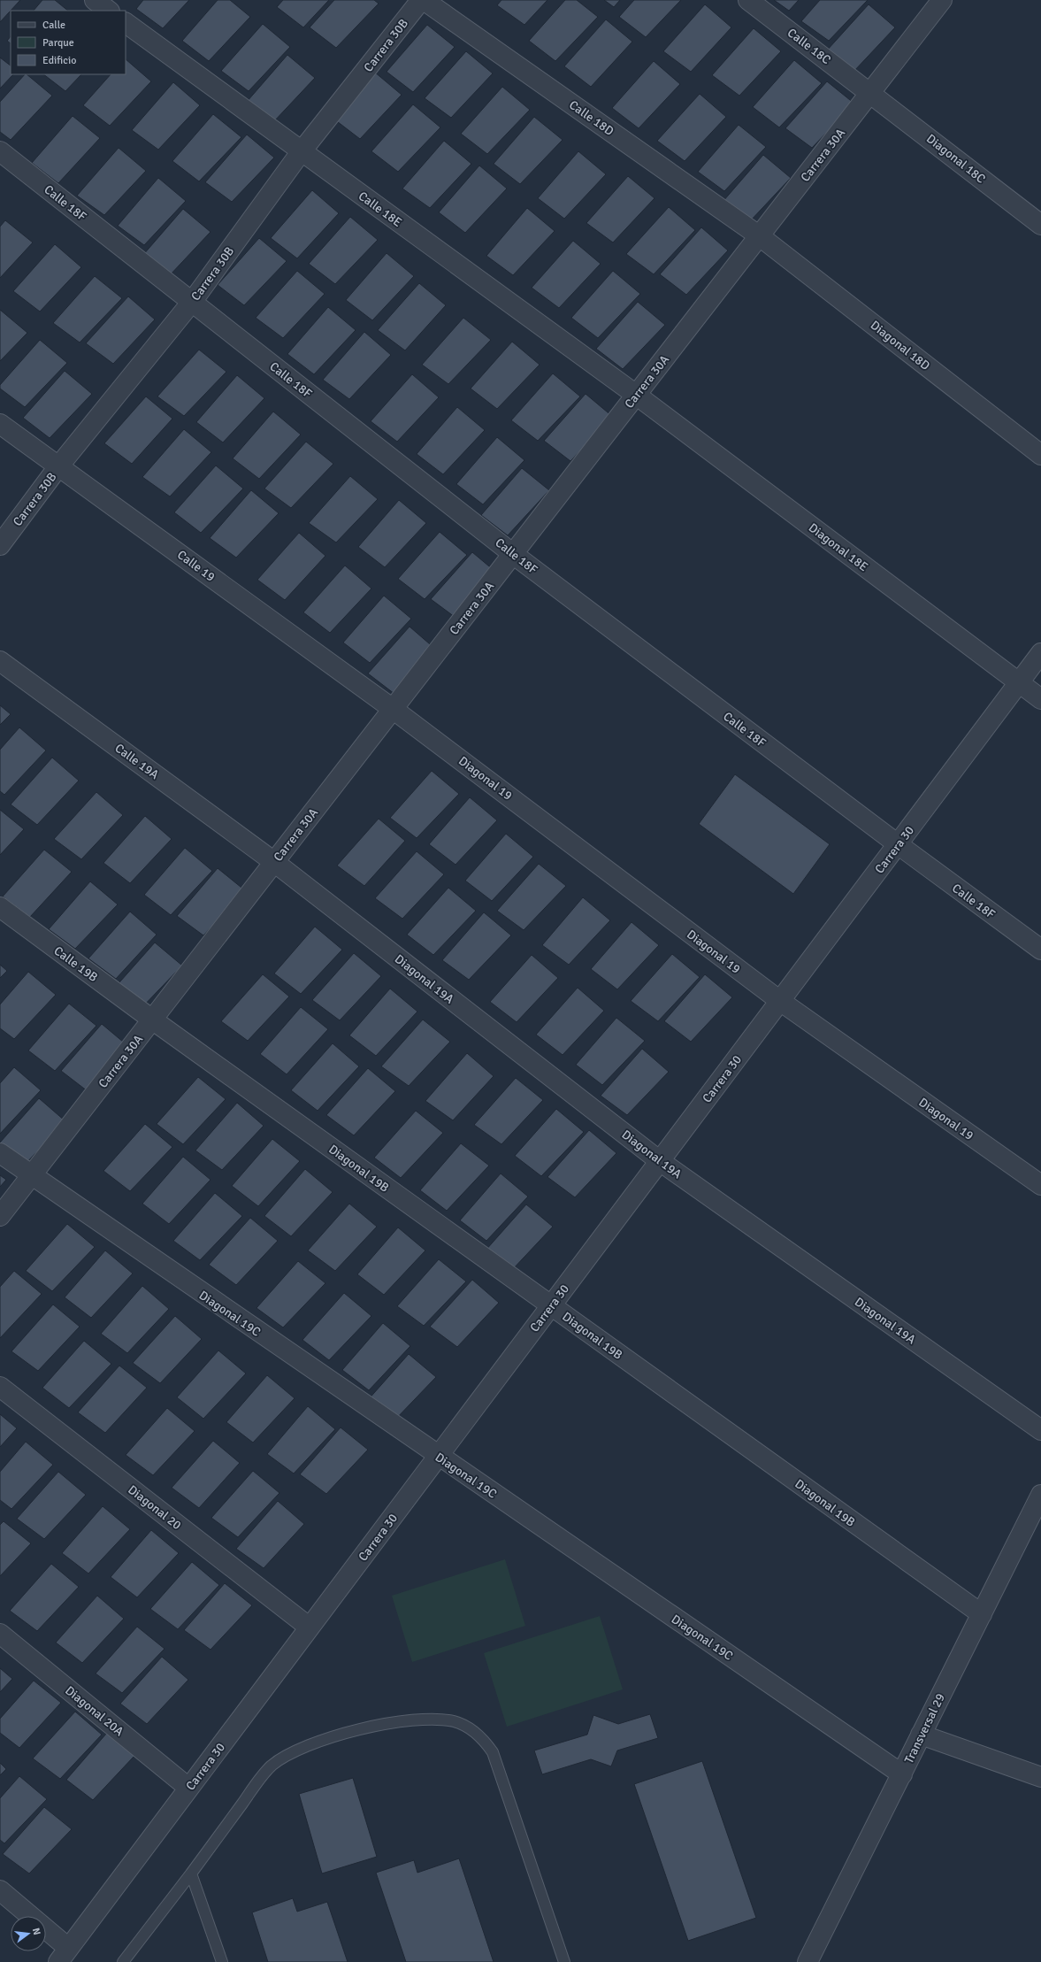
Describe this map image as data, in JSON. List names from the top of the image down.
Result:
{
  "streets": {
    "street": [
      "Carrera 30B",
      "Calle 18C",
      "Calle 18D",
      "Carrera 30A",
      "Diagonal 18C",
      "Calle 18F",
      "Calle 18E",
      "Diagonal 18D",
      "Diagonal 18E",
      "Calle 19",
      "Calle 19A",
      "Diagonal 19",
      "Carrera 30",
      "Calle 19B",
      "Diagonal 19A",
      "Diagonal 19B",
      "Diagonal 19C",
      "Diagonal 20",
      "Diagonal 20A",
      "Transversal 29"
    ]
  },
  "crossings": [
    ["Carrera 30B", "Calle 18D"],
    ["Carrera 30B", "Calle 18F"],
    ["Carrera 30B", "Calle 18E"],
    ["Carrera 30B", "Calle 19"],
    ["Calle 18C", "Carrera 30A"],
    ["Calle 18C", "Diagonal 18C"],
    ["Calle 18D", "Carrera 30A"],
    ["Calle 18D", "Diagonal 18D"],
    ["Carrera 30A", "Diagonal 18C"],
    ["Carrera 30A", "Calle 18F"],
    ["Carrera 30A", "Calle 18E"],
    ["Carrera 30A", "Diagonal 18D"],
    ["Carrera 30A", "Diagonal 18E"],
    ["Carrera 30A", "Calle 19"],
    ["Carrera 30A", "Calle 19A"],
    ["Carrera 30A", "Diagonal 19"],
    ["Carrera 30A", "Calle 19B"],
    ["Carrera 30A", "Diagonal 19A"],
    ["Carrera 30A", "Diagonal 19B"],
    ["Carrera 30A", "Diagonal 19C"],
    ["Calle 18F", "Carrera 30"],
    ["Calle 18E", "Diagonal 18E"],
    ["Diagonal 18E", "Carrera 30"],
    ["Calle 19", "Diagonal 19"],
    ["Calle 19A", "Diagonal 19A"],
    ["Diagonal 19", "Carrera 30"],
    ["Carrera 30", "Diagonal 19A"],
    ["Carrera 30", "Diagonal 19B"],
    ["Carrera 30", "Diagonal 19C"],
    ["Carrera 30", "Diagonal 20"],
    ["Carrera 30", "Diagonal 20A"],
    ["Calle 19B", "Diagonal 19B"],
    ["Diagonal 19B", "Transversal 29"],
    ["Diagonal 19C", "Transversal 29"]
  ],
  "legend": ["Calle", "Parque", "Edificio"],
  "north": "right"
}
